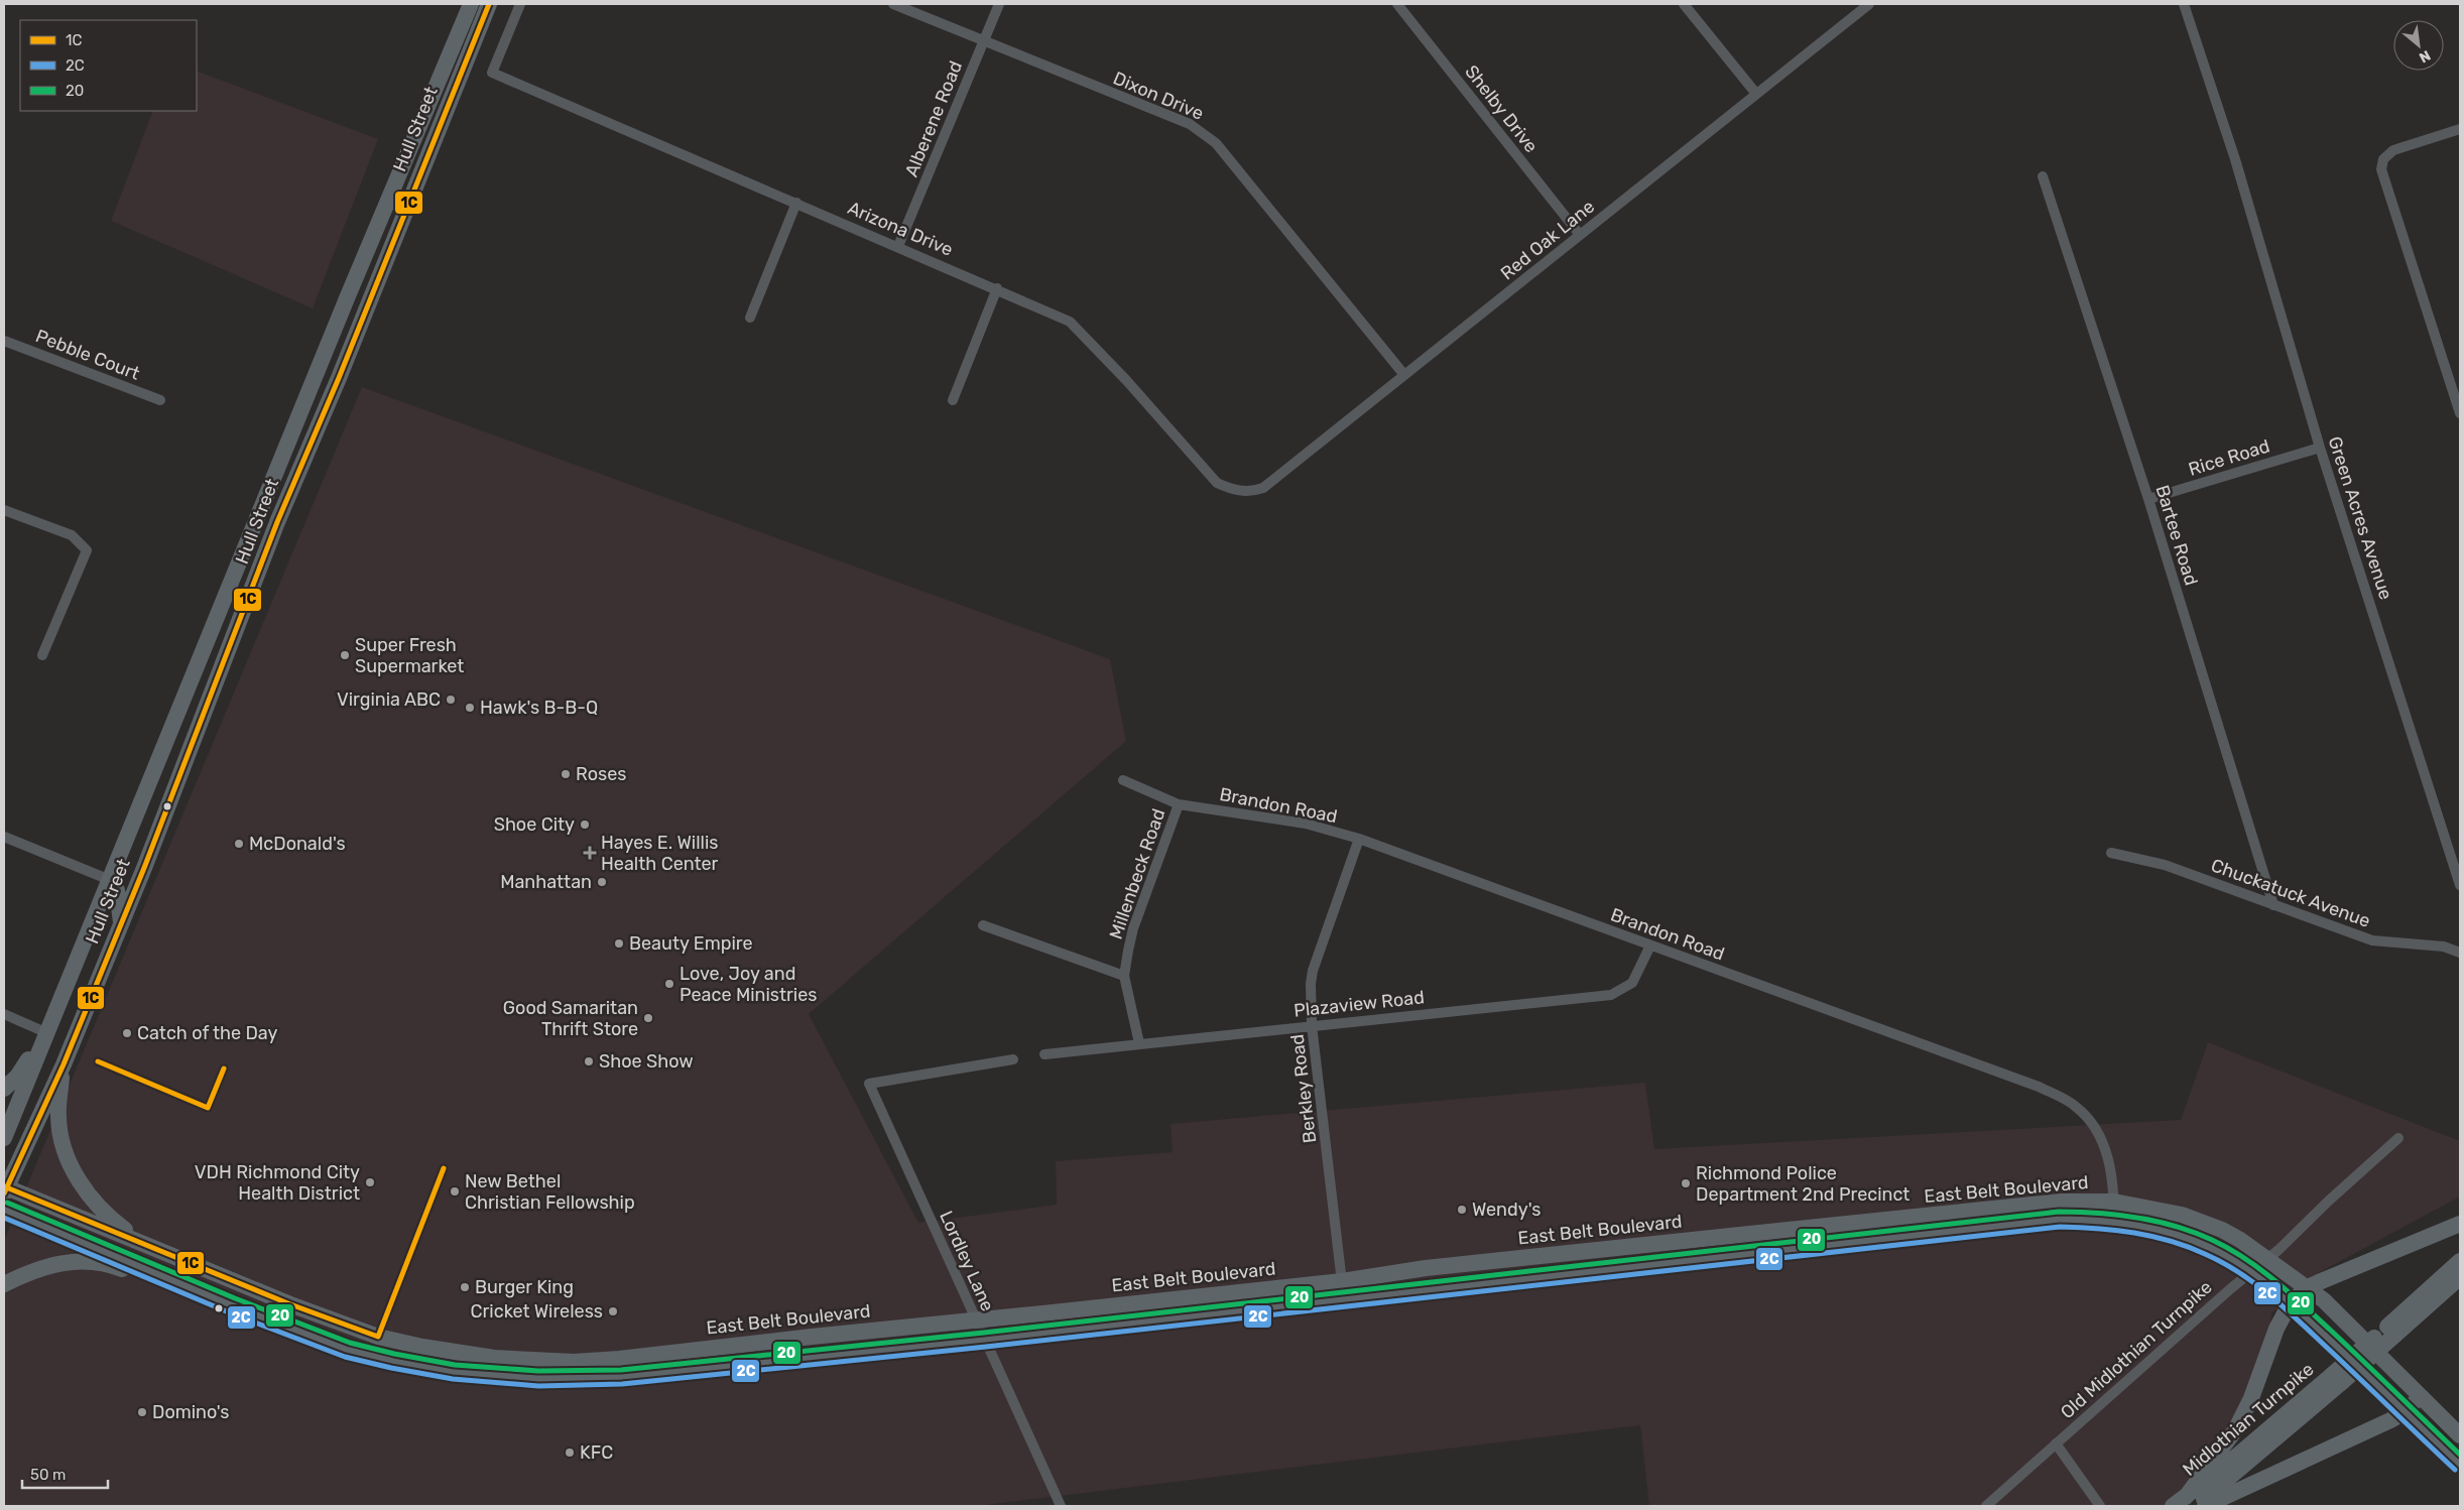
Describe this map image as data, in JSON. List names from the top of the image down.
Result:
{
  "streets": {
    "main road": ["Hull Street", "East Belt Boulevard", "Midlothian Turnpike"],
    "street": [
      "Dixon Drive",
      "Shelby Drive",
      "Alberene Road",
      "Arizona Drive",
      "Red Oak Lane",
      "Pebble Court",
      "Rice Road",
      "Green Acres Avenue",
      "Bartee Road",
      "Brandon Road",
      "Millenbeck Road",
      "Chuckatuck Avenue",
      "Plazaview Road",
      "Berkley Road",
      "Lordley Lane",
      "Old Midlothian Turnpike"
    ]
  },
  "crossings": [
    ["Dixon Drive", "Alberene Road"],
    ["Dixon Drive", "Red Oak Lane"],
    ["Shelby Drive", "Red Oak Lane"],
    ["Alberene Road", "Arizona Drive"],
    ["Hull Street", "East Belt Boulevard"],
    ["Arizona Drive", "Red Oak Lane"],
    ["Rice Road", "Green Acres Avenue"],
    ["Rice Road", "Bartee Road"],
    ["Bartee Road", "Chuckatuck Avenue"],
    ["Brandon Road", "Millenbeck Road"],
    ["Brandon Road", "Plazaview Road"],
    ["Brandon Road", "Berkley Road"],
    ["Brandon Road", "East Belt Boulevard"],
    ["Millenbeck Road", "Plazaview Road"],
    ["Plazaview Road", "Berkley Road"],
    ["Berkley Road", "East Belt Boulevard"],
    ["East Belt Boulevard", "Lordley Lane"],
    ["East Belt Boulevard", "Old Midlothian Turnpike"]
  ],
  "places": {
    "other": [
      "Super Fresh Supermarket",
      "Virginia ABC",
      "Hawk's B-B-Q",
      "Roses",
      "Shoe City",
      "McDonald's",
      "Manhattan",
      "Beauty Empire",
      "Love, Joy and Peace Ministries",
      "Good Samaritan Thrift Store",
      "Catch of the Day",
      "Shoe Show",
      "VDH Richmond City Health District",
      "Richmond Police Department 2nd Precinct",
      "New Bethel Christian Fellowship",
      "Wendy's",
      "Burger King",
      "Cricket Wireless",
      "Domino's",
      "KFC"
    ],
    "health": ["Hayes E. Willis Health Center"]
  },
  "lines": ["transit line 1C", "transit line 20", "transit line 2C"],
  "legend": ["1C", "2C", "20"],
  "scale_bar": "50 m",
  "north": "bottom right"
}
